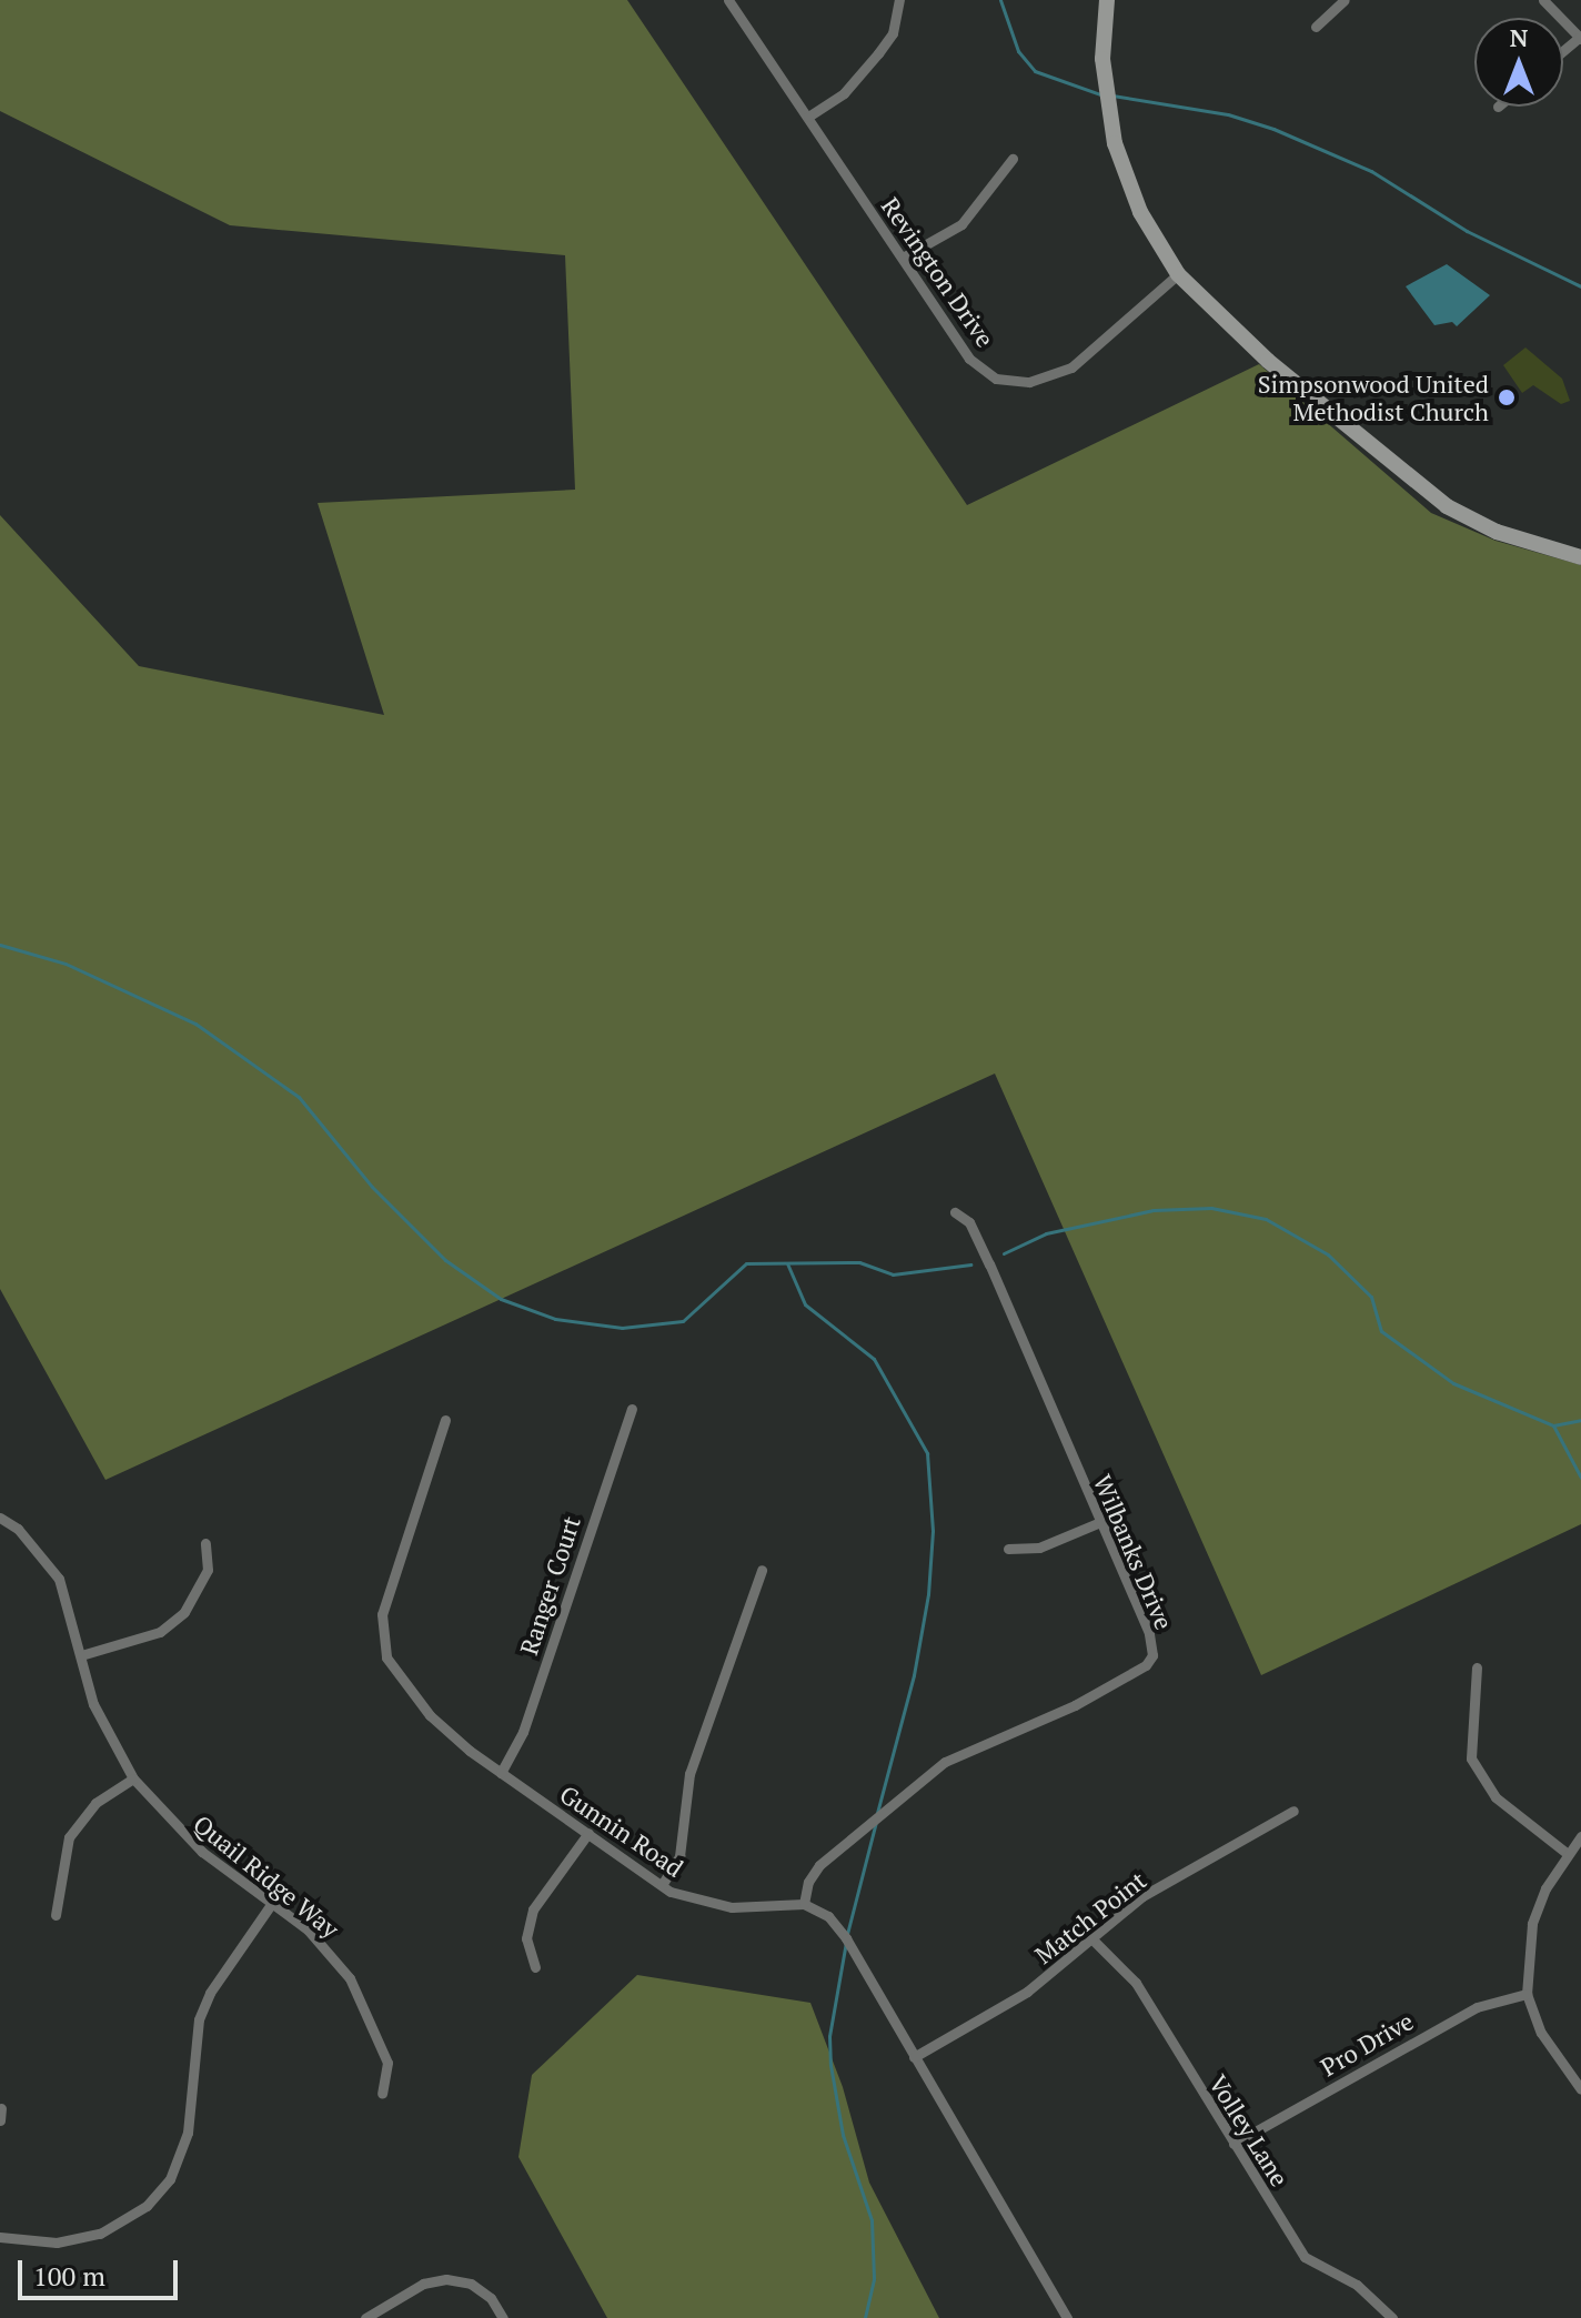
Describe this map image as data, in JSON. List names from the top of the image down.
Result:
{
  "streets": {
    "street": [
      "Revington Drive",
      "Wilbanks Drive",
      "Ranger Court",
      "Gunnin Road",
      "Quail Ridge Way",
      "Match Point",
      "Pro Drive",
      "Volley Lane"
    ]
  },
  "crossings": [
    ["Wilbanks Drive", "Gunnin Road"],
    ["Ranger Court", "Gunnin Road"],
    ["Match Point", "Volley Lane"],
    ["Pro Drive", "Volley Lane"]
  ],
  "places": ["Simpsonwood United Methodist Church"],
  "scale_bar": "100 m",
  "north": "top"
}
